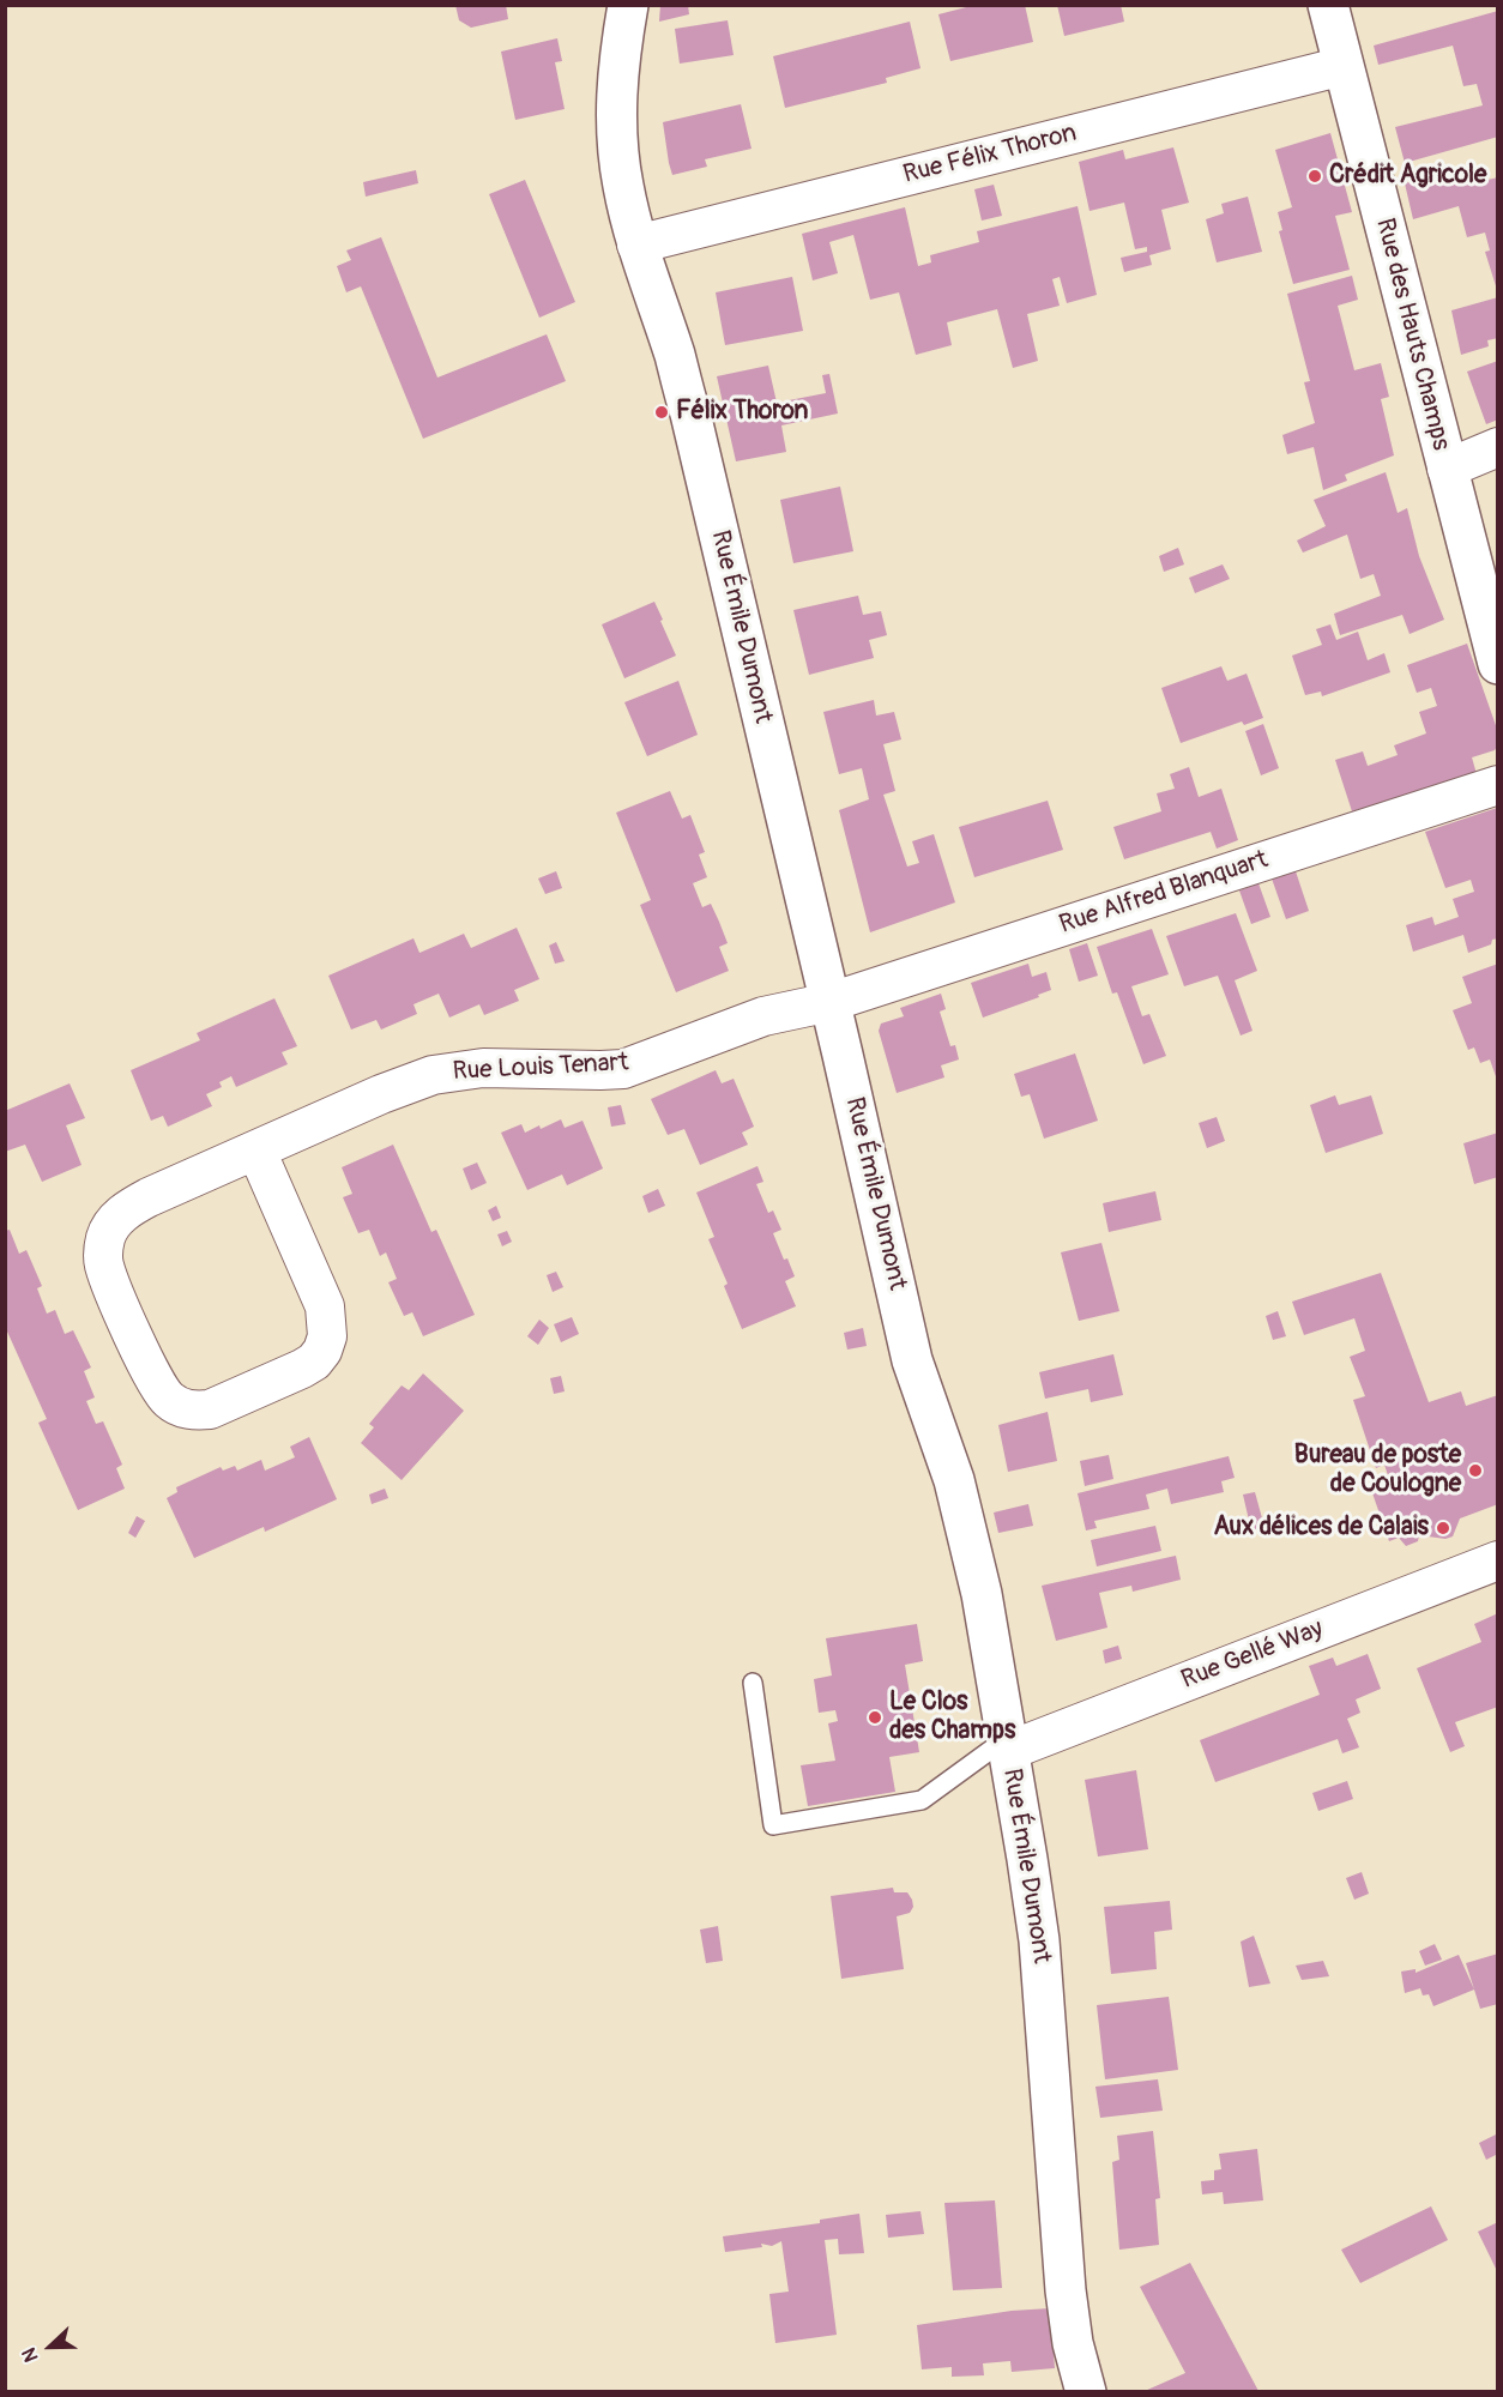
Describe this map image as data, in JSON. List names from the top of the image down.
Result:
{
  "streets": {
    "street": [
      "Rue Félix Thoron",
      "Rue des Hauts Champs",
      "Rue Émile Dumont",
      "Rue Alfred Blanquart",
      "Rue Louis Tenart",
      "Rue Gellé Way"
    ]
  },
  "crossings": [
    ["Rue Félix Thoron", "Rue des Hauts Champs"],
    ["Rue Félix Thoron", "Rue Émile Dumont"],
    ["Rue Émile Dumont", "Rue Alfred Blanquart"],
    ["Rue Émile Dumont", "Rue Louis Tenart"],
    ["Rue Émile Dumont", "Rue Gellé Way"],
    ["Rue Alfred Blanquart", "Rue Louis Tenart"]
  ],
  "places": [
    "Crédit Agricole",
    "Félix Thoron",
    "Bureau de poste de Coulogne",
    "Aux délices de Calais",
    "Le Clos des Champs"
  ],
  "north": "left"
}
